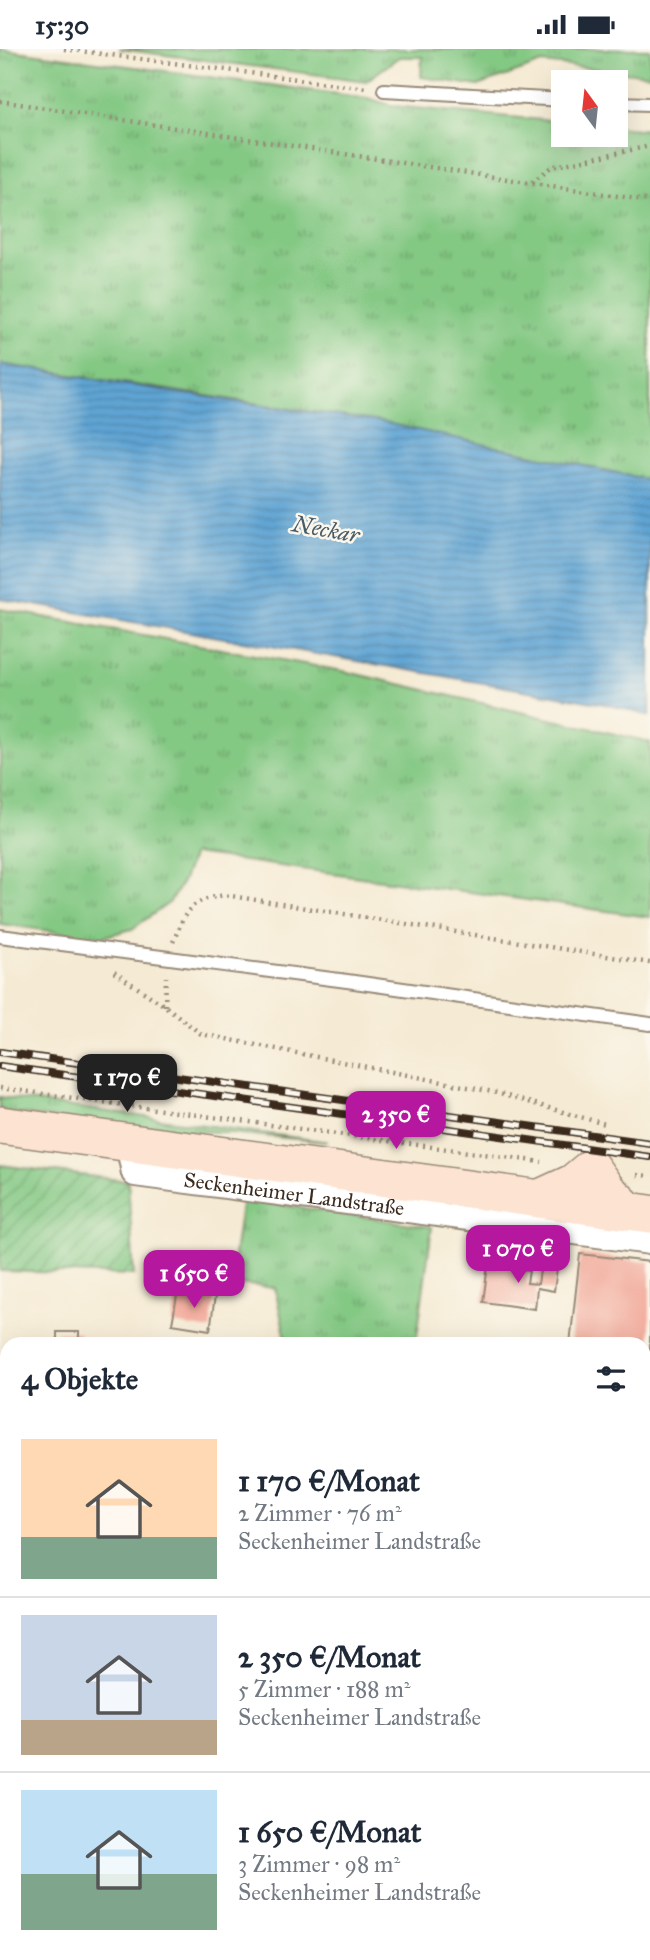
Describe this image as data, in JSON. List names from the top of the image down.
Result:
{
  "streets": {
    "main road": ["Seckenheimer Landstraße"]
  },
  "water": ["Neckar"],
  "north": "top",
  "page": {
    "status": "15:30",
    "price": [
      "1 170 €",
      "2 350 €",
      "1 070 €",
      "1 650 €"
    ],
    "heading": "4 Objekte",
    "list": [
      {
        "name": "1 170 €/Monat",
        "note": "2 Zimmer · 76 m² · Seckenheimer Landstraße"
      },
      {
        "name": "2 350 €/Monat",
        "note": "5 Zimmer · 188 m² · Seckenheimer Landstraße"
      },
      {
        "name": "1 650 €/Monat",
        "note": "3 Zimmer · 98 m² · Seckenheimer Landstraße"
      }
    ]
  }
}
